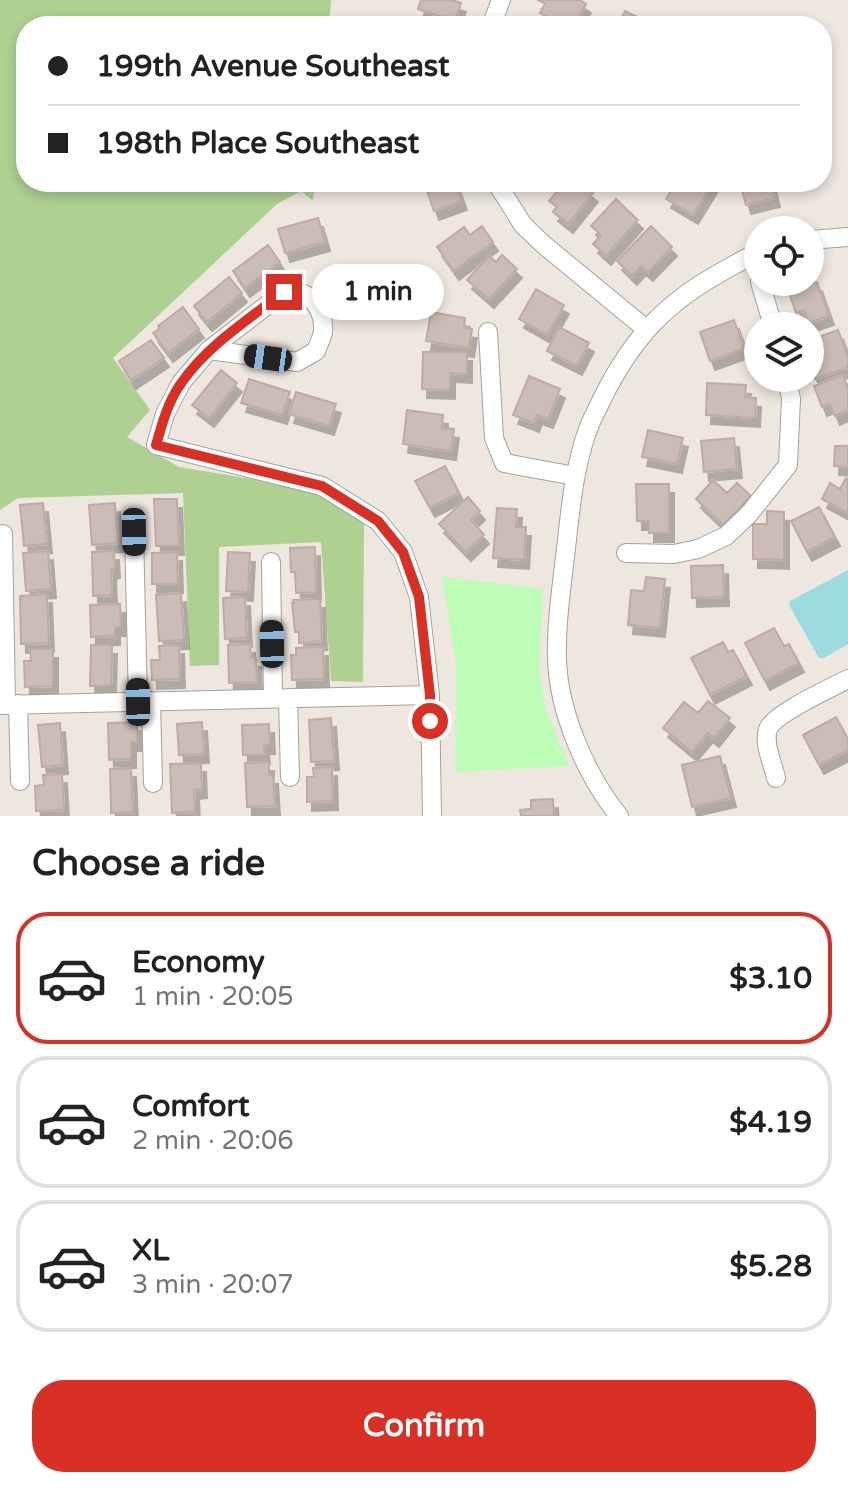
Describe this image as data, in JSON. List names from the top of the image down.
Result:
{
  "page": {
    "banner": ["199th Avenue Southeast", "198th Place Southeast"],
    "bubble": "1 min",
    "heading": "Choose a ride",
    "list": [
      {
        "name": "Economy",
        "note": "1 min · 20:05",
        "value": "$3.10"
      },
      {
        "name": "Comfort",
        "note": "2 min · 20:06",
        "value": "$4.19"
      },
      {
        "name": "XL",
        "note": "3 min · 20:07",
        "value": "$5.28"
      }
    ],
    "buttons": "Confirm"
  }
}
